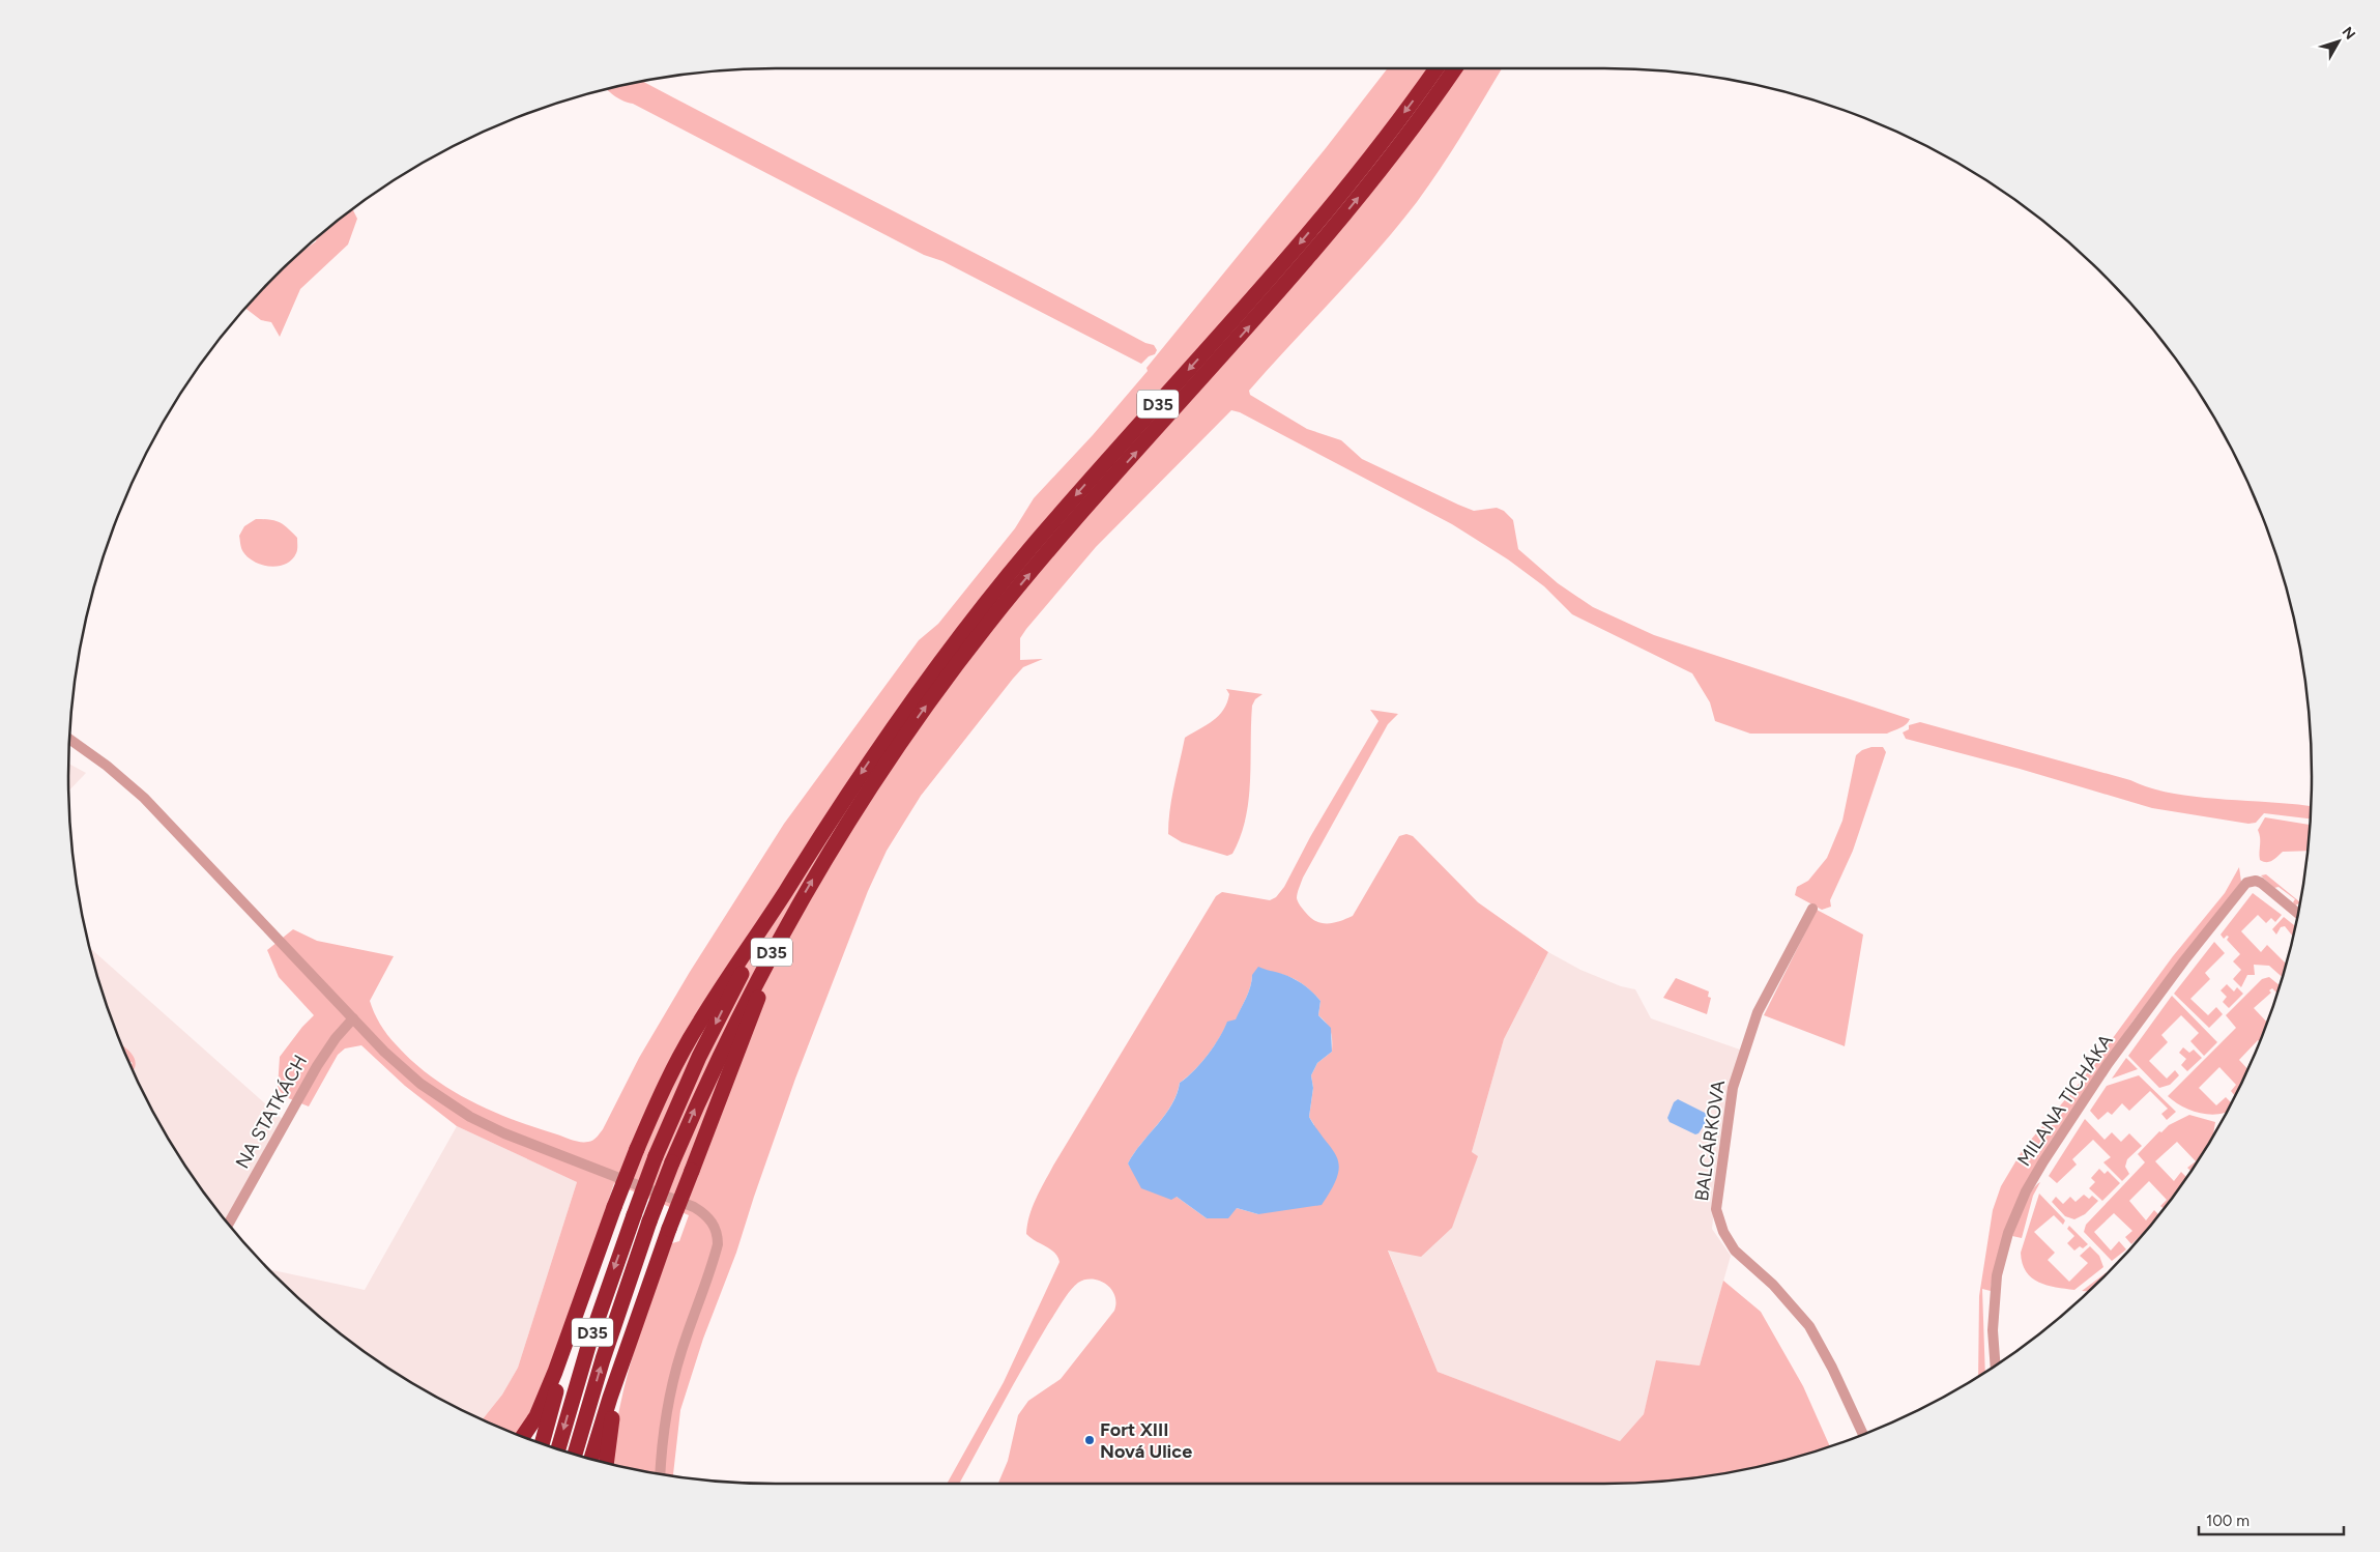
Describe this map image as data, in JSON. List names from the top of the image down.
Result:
{
  "streets": {
    "highway": ["D35"],
    "street": ["MILANA TICHÁKA", "NA STATKÁCH", "BALCÁRKOVA"]
  },
  "places": ["Fort XIII Nová Ulice"],
  "scale_bar": "100 m",
  "north": "top right"
}
